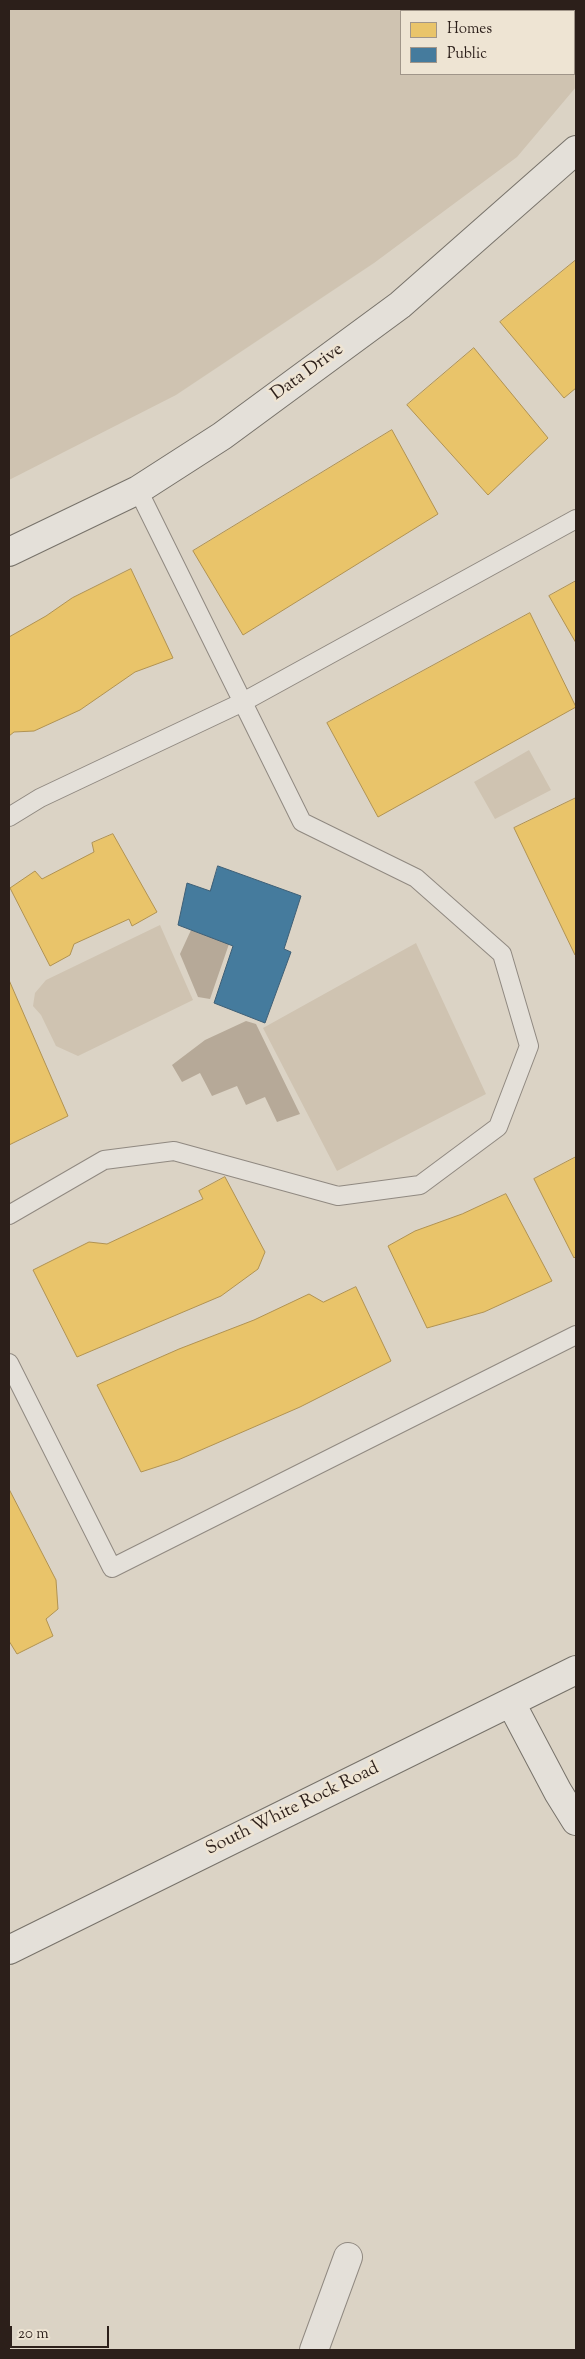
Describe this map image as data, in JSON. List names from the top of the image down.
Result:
{
  "streets": {
    "street": ["Data Drive", "South White Rock Road"]
  },
  "legend": ["Homes", "Public"],
  "scale_bar": "20 m"
}
